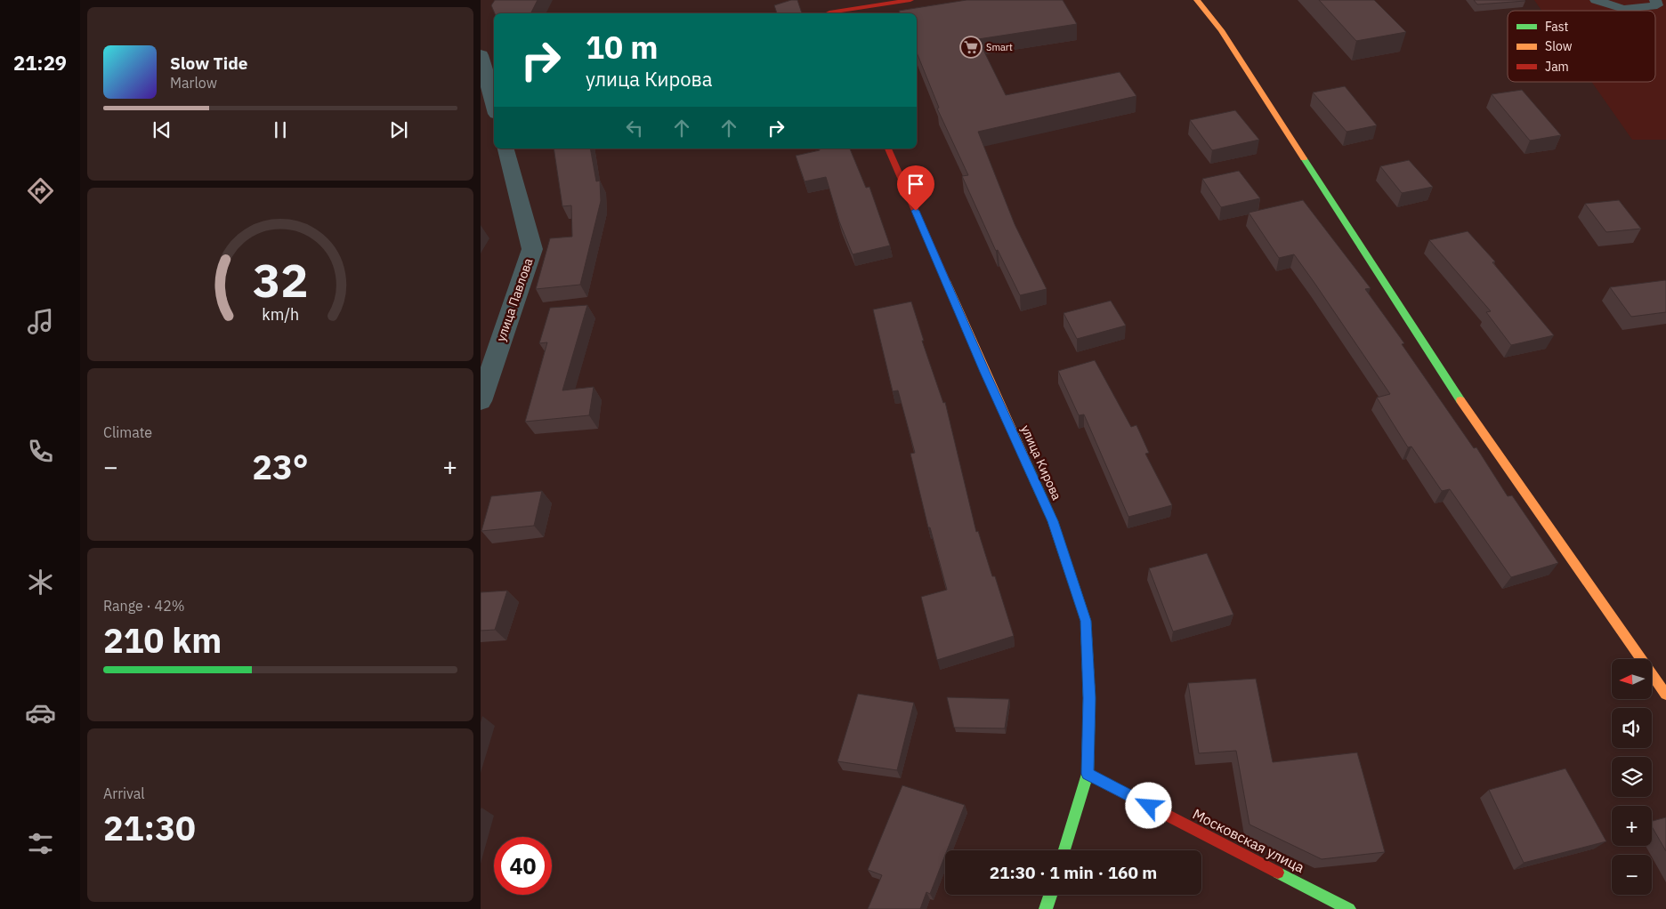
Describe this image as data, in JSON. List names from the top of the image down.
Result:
{
  "streets": {
    "street": ["улица Павлова", "улица Кирова", "Московская улица"]
  },
  "crossings": [
    ["улица Кирова", "Московская улица"]
  ],
  "places": {
    "supermarket": ["Smart"]
  },
  "legend": ["Fast", "Slow", "Jam"],
  "north": "left",
  "page": {
    "tabs": "21:29",
    "turn": ["10 m", "улица Кирова"],
    "song": ["Slow Tide", "Marlow"],
    "tile": [
      "Climate",
      ["Range · 42%", "210 km"],
      ["Arrival", "21:30"]
    ],
    "heat": ["−", "23°", "+"],
    "map_buttons": ["+", "−"],
    "limit": "40",
    "trip": "21:30 · 1 min · 160 m",
    "gauge": ["32", "km/h"]
  }
}
